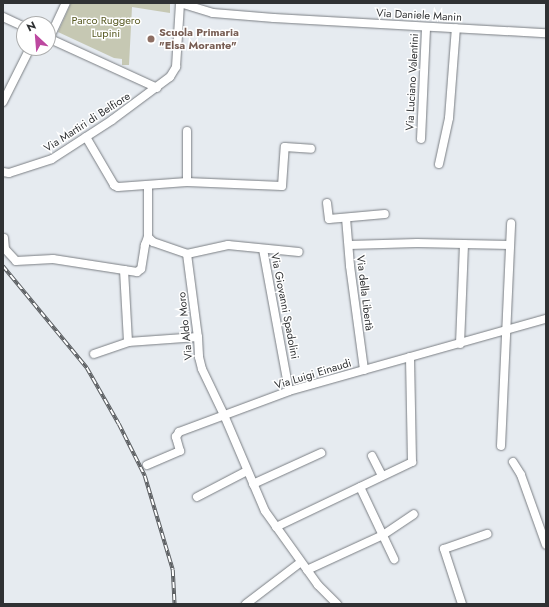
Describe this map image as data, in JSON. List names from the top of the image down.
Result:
{
  "streets": {
    "street": [
      "Via Daniele Manin",
      "Via Luciano Valentini",
      "Via Martiri di Belfiore",
      "Via della Libertà",
      "Via Giovanni Spadolini",
      "Via Aldo Moro",
      "Via Luigi Einaudi"
    ]
  },
  "crossings": [
    ["Via Daniele Manin", "Via Luciano Valentini"],
    ["Via Daniele Manin", "Via Martiri di Belfiore"],
    ["Via della Libertà", "Via Luigi Einaudi"],
    ["Via Giovanni Spadolini", "Via Aldo Moro"],
    ["Via Giovanni Spadolini", "Via Luigi Einaudi"],
    ["Via Aldo Moro", "Via Luigi Einaudi"]
  ],
  "parks": ["Parco Ruggero Lupini"],
  "places": ["Scuola Primaria \"Elsa Morante\""],
  "north": "top left"
}
